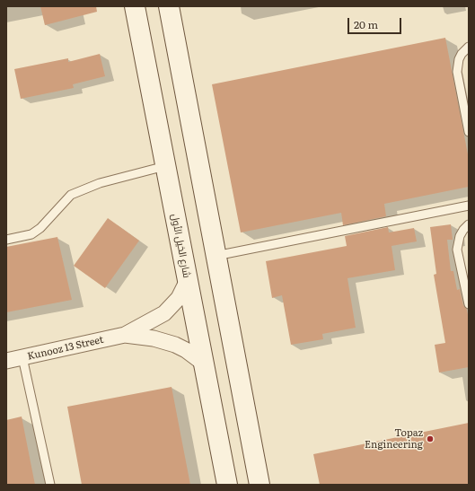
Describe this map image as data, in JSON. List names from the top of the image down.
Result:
{
  "streets": {
    "main road": ["شارع الخيل الأول"],
    "street": ["Kunooz 13 Street"]
  },
  "crossings": [
    ["شارع الخيل الأول", "Kunooz 13 Street"]
  ],
  "places": ["Topaz Engineering"],
  "scale_bar": "20 m"
}
